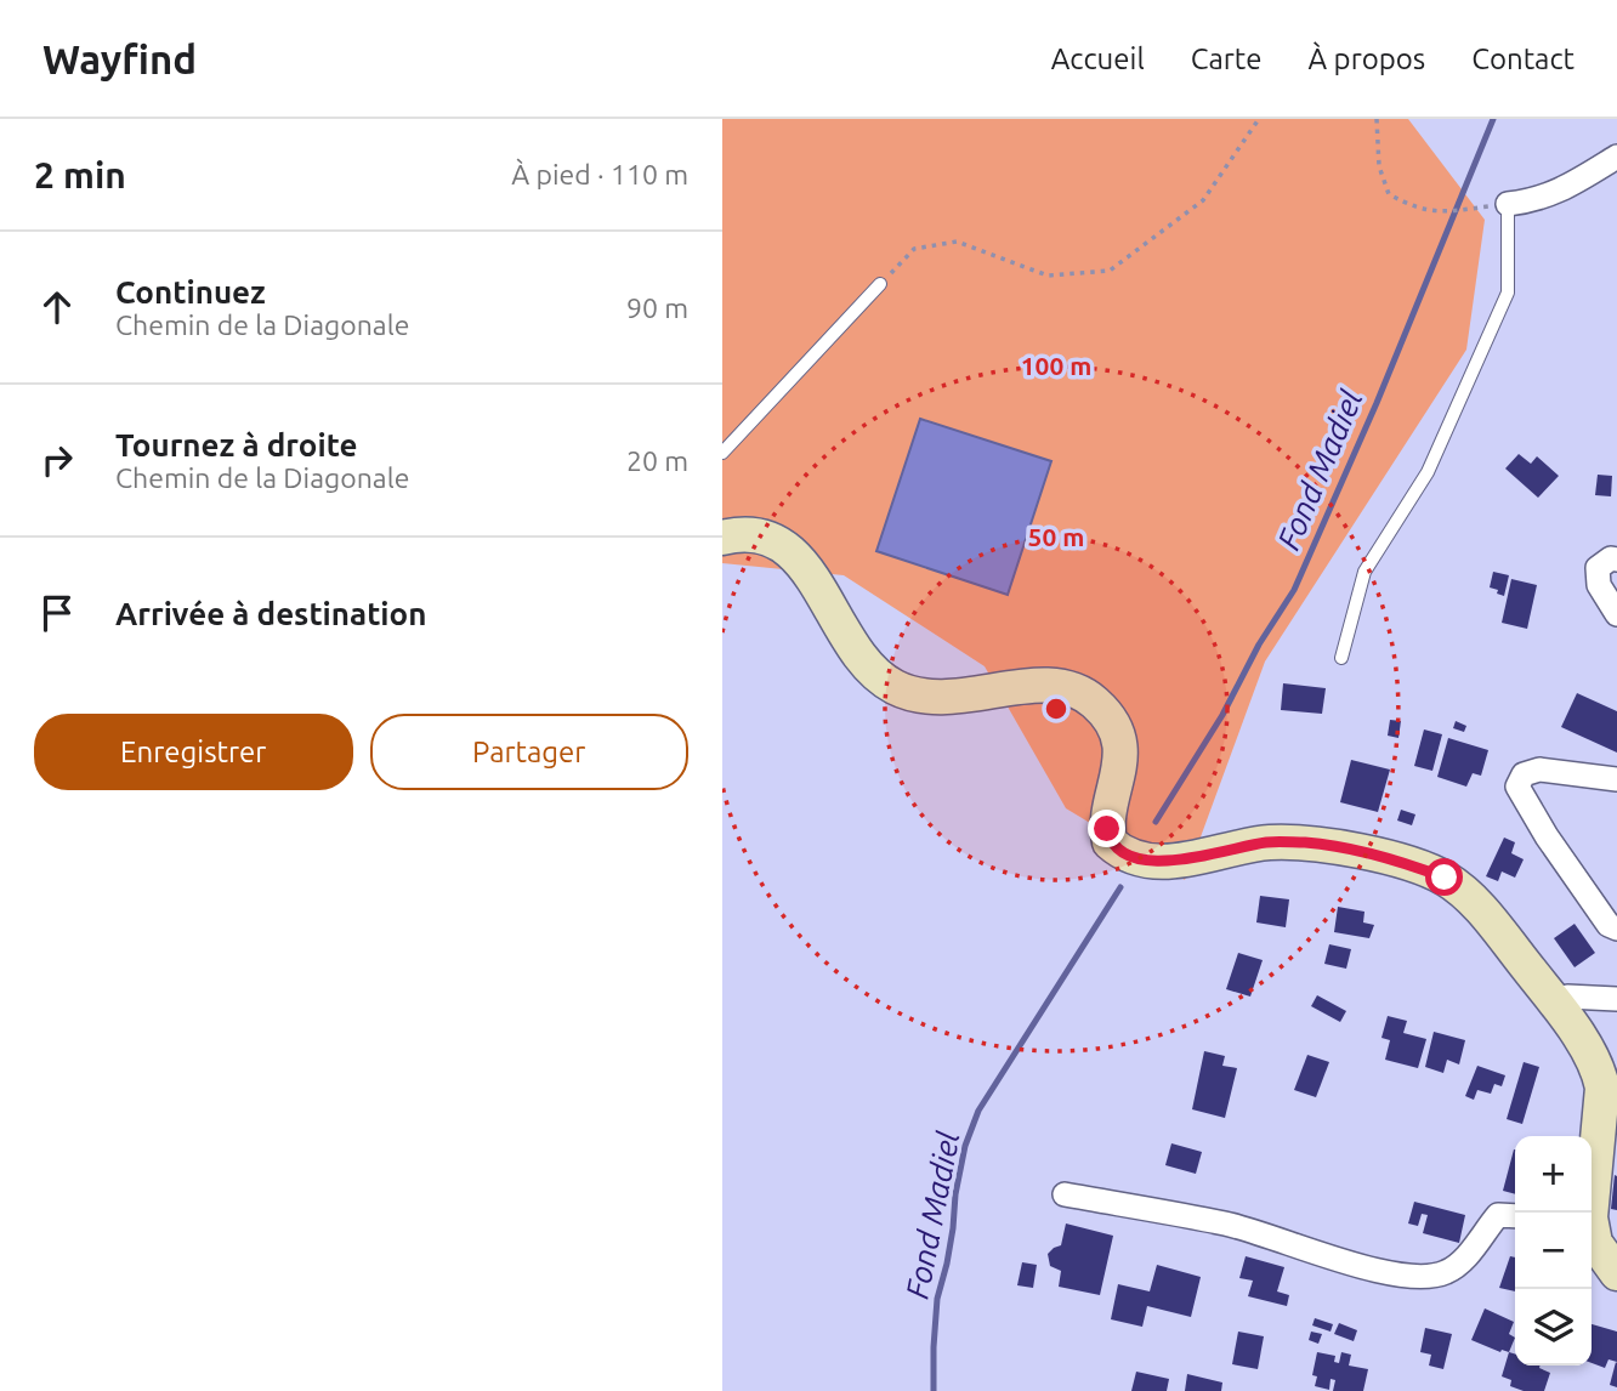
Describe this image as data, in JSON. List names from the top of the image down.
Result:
{
  "water": ["Fond Madiel"],
  "page": {
    "header": "Wayfind",
    "nav": [
      "Accueil",
      "Carte",
      "À propos",
      "Contact"
    ],
    "heading": ["2 min", "À pied · 110 m"],
    "list": [
      ["Continuez", "Chemin de la Diagonale", "90 m"],
      ["Tournez à droite", "Chemin de la Diagonale", "20 m"],
      "Arrivée à destination"
    ],
    "buttons": ["Enregistrer", "Partager"],
    "map_buttons": ["+", "−"]
  },
  "rings": ["100 m", "50 m"]
}
